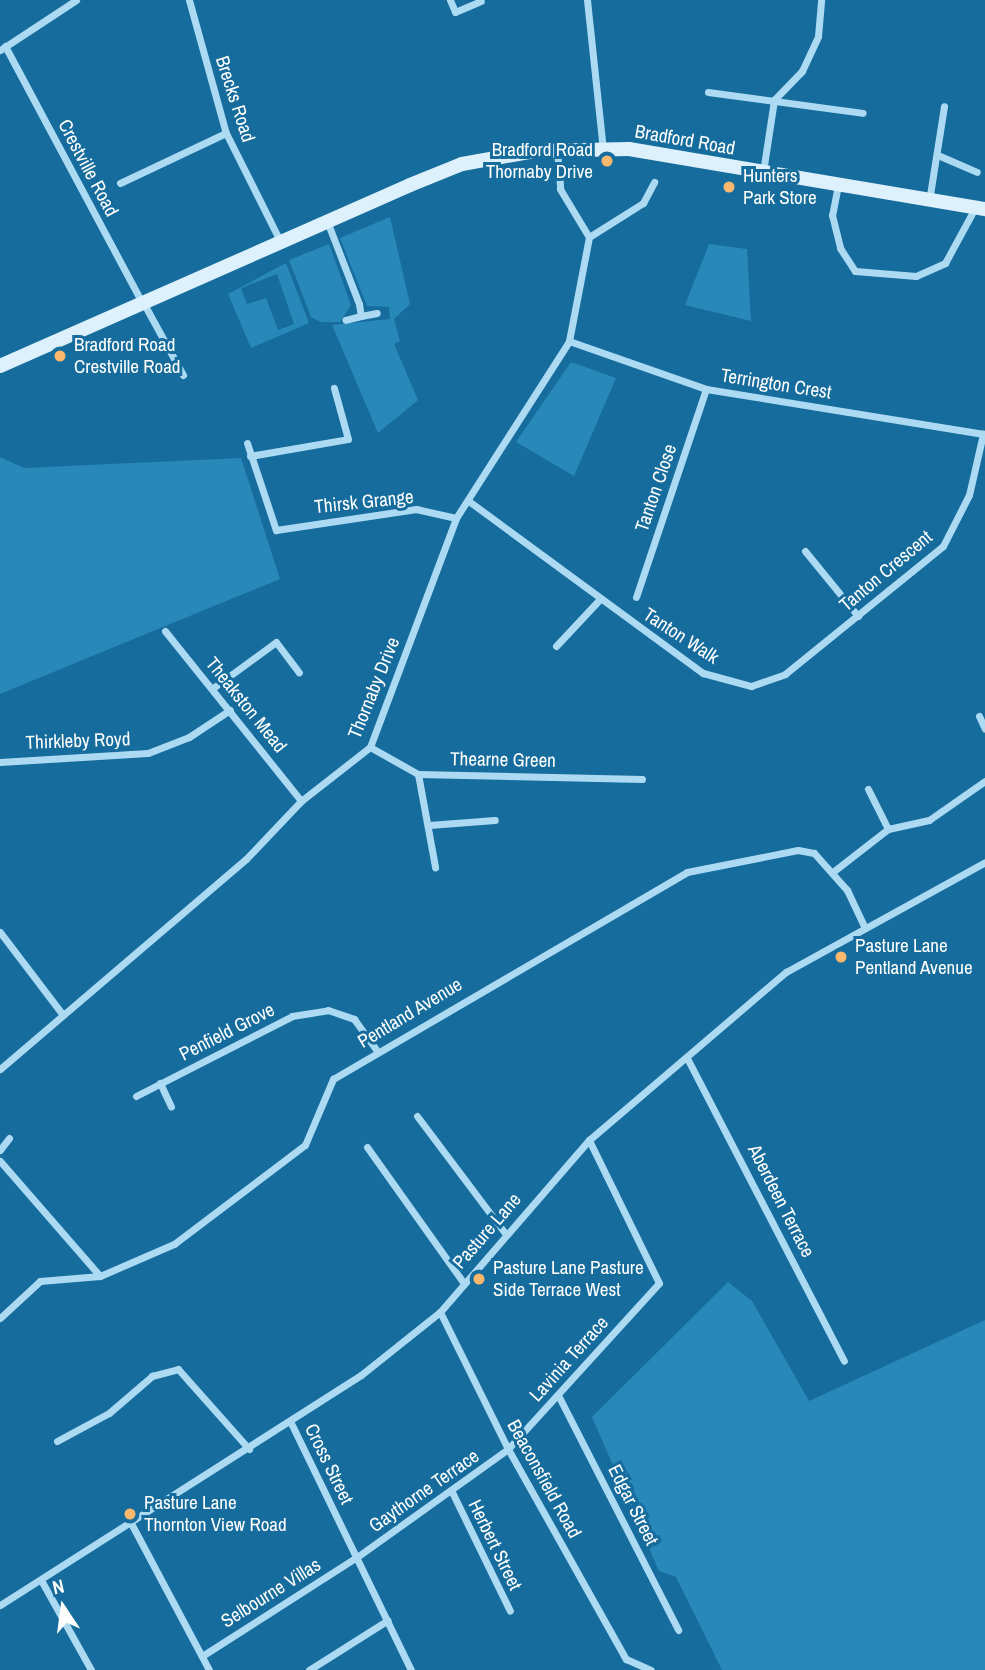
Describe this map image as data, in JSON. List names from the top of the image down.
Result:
{
  "streets": {
    "street": [
      "Brecks Road",
      "Bradford Road",
      "Crestville Road",
      "Terrington Crest",
      "Tanton Close",
      "Thirsk Grange",
      "Tanton Crescent",
      "Tanton Walk",
      "Thornaby Drive",
      "Theakston Mead",
      "Thirkleby Royd",
      "Thearne Green",
      "Pentland Avenue",
      "Penfield Grove",
      "Aberdeen Terrace",
      "Pasture Lane",
      "Lavinia Terrace",
      "Cross Street",
      "Beaconsfield Road",
      "Gaythorne Terrace",
      "Edgar Street",
      "Herbert Street",
      "Selbourne Villas"
    ]
  },
  "crossings": [
    ["Brecks Road", "Bradford Road"],
    ["Bradford Road", "Crestville Road"],
    ["Terrington Crest", "Tanton Close"],
    ["Terrington Crest", "Tanton Crescent"],
    ["Terrington Crest", "Thornaby Drive"],
    ["Thirsk Grange", "Thornaby Drive"],
    ["Tanton Crescent", "Tanton Walk"],
    ["Tanton Walk", "Thornaby Drive"],
    ["Thornaby Drive", "Theakston Mead"],
    ["Thornaby Drive", "Thearne Green"],
    ["Theakston Mead", "Thirkleby Royd"],
    ["Pentland Avenue", "Penfield Grove"],
    ["Pentland Avenue", "Pasture Lane"],
    ["Aberdeen Terrace", "Pasture Lane"],
    ["Pasture Lane", "Lavinia Terrace"],
    ["Pasture Lane", "Cross Street"],
    ["Pasture Lane", "Beaconsfield Road"],
    ["Lavinia Terrace", "Beaconsfield Road"],
    ["Lavinia Terrace", "Gaythorne Terrace"],
    ["Lavinia Terrace", "Edgar Street"],
    ["Cross Street", "Gaythorne Terrace"],
    ["Cross Street", "Selbourne Villas"],
    ["Beaconsfield Road", "Gaythorne Terrace"],
    ["Gaythorne Terrace", "Herbert Street"],
    ["Gaythorne Terrace", "Selbourne Villas"]
  ],
  "places": [
    "Bradford Road Thornaby Drive",
    "Hunters Park Store",
    "Bradford Road Crestville Road",
    "Pasture Lane Pentland Avenue",
    "Pasture Lane Pasture Side Terrace West",
    "Pasture Lane Thornton View Road"
  ],
  "north": "top"
}
